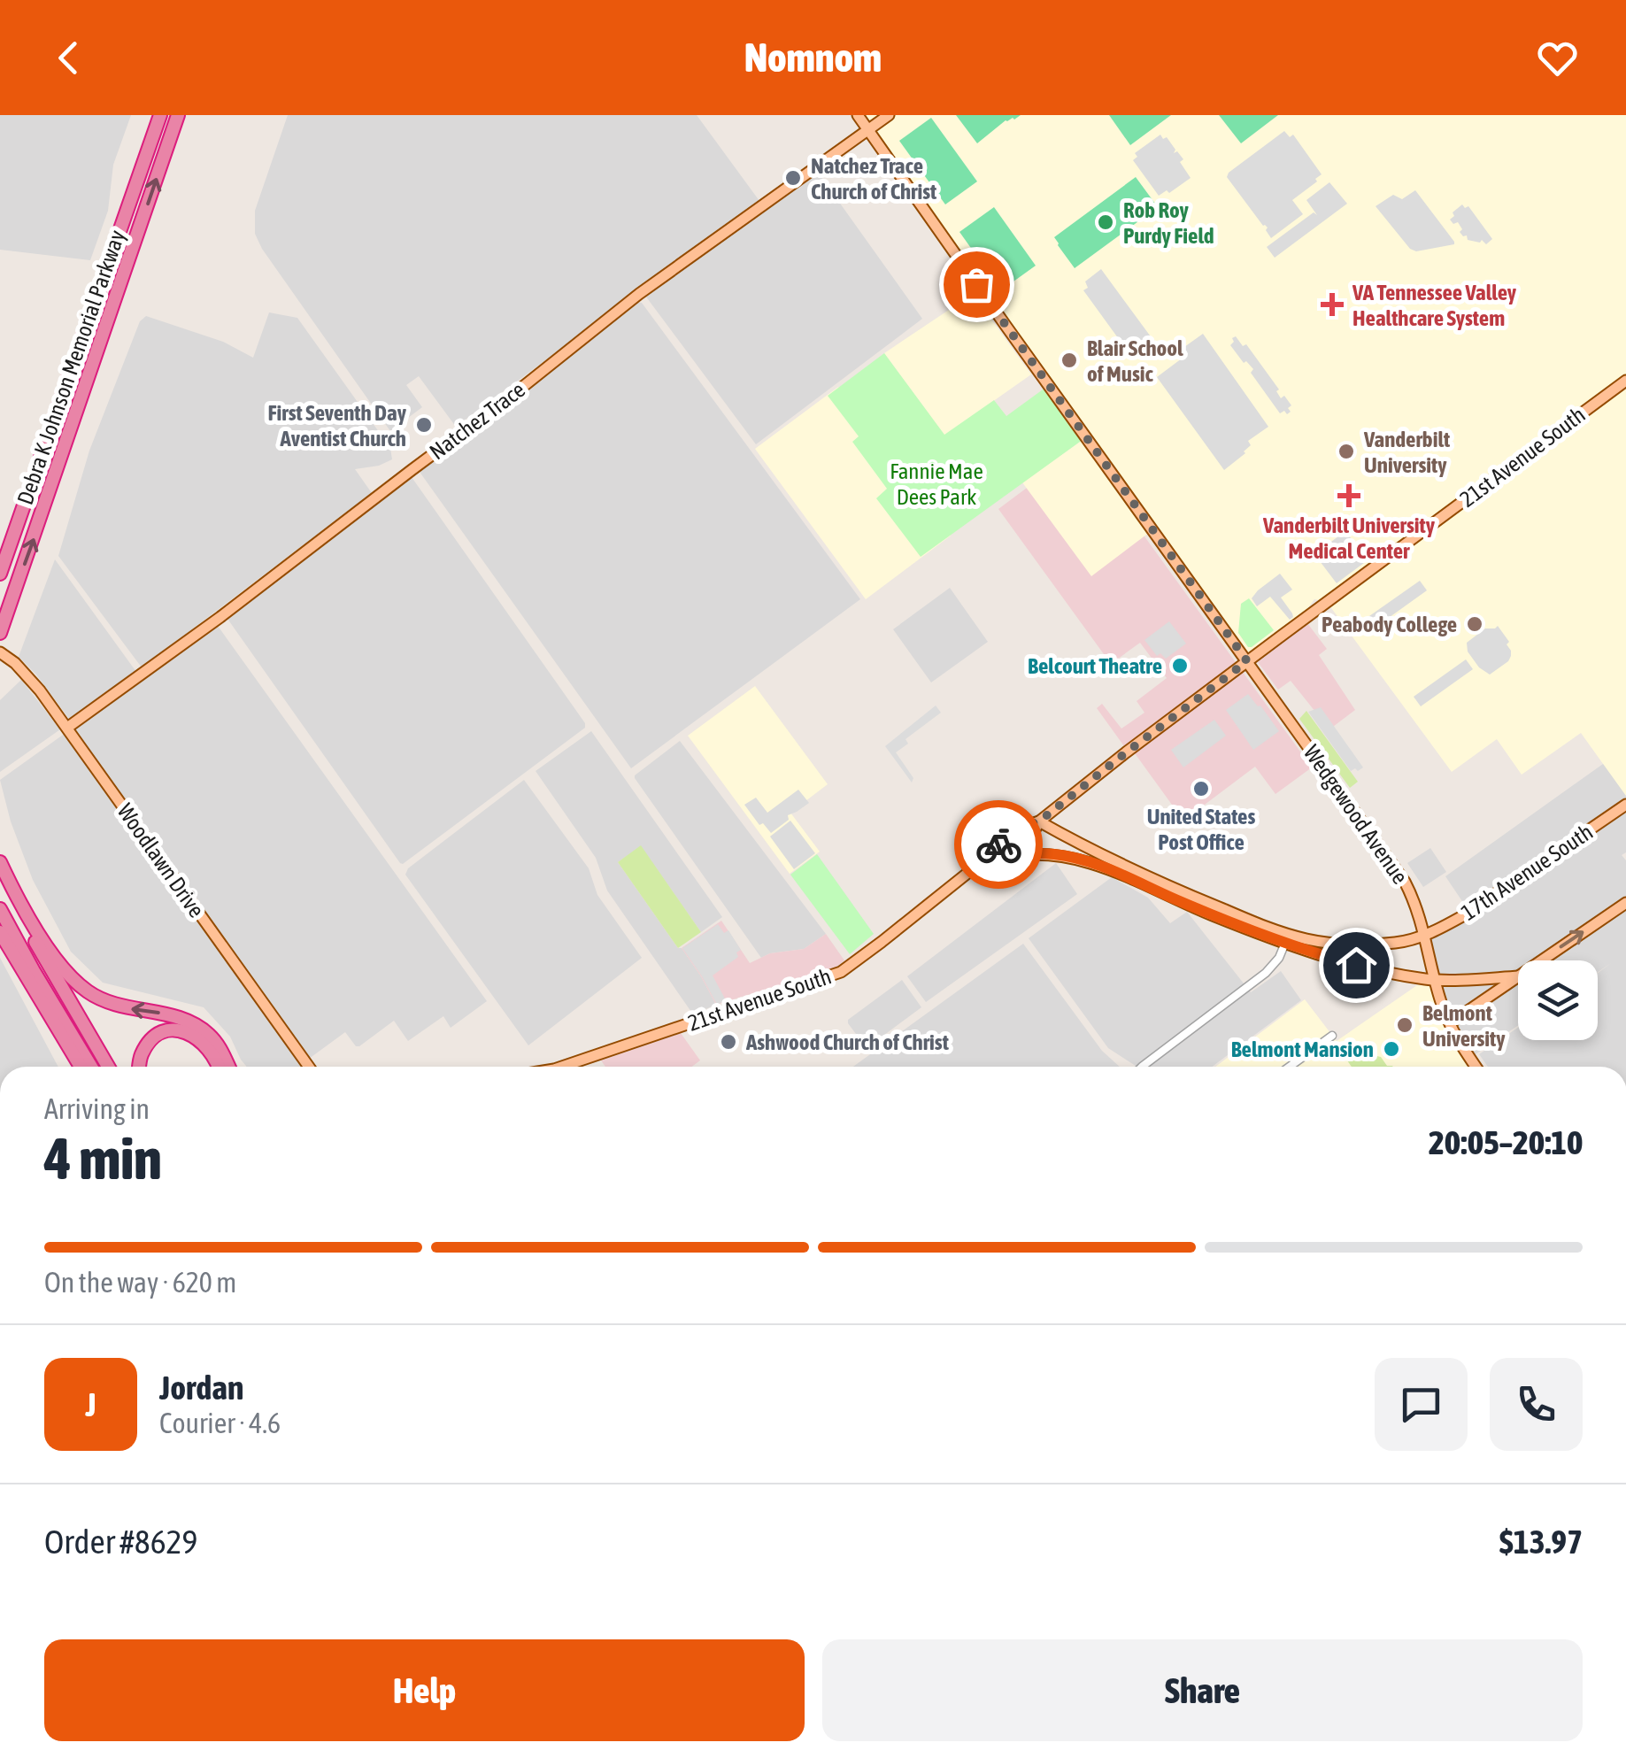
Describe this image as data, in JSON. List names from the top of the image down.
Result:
{
  "streets": {
    "highway": ["Debra K Johnson Memorial Parkway"],
    "main road": [
      "Natchez Trace",
      "21st Avenue South",
      "Wedgewood Avenue",
      "Woodlawn Drive",
      "17th Avenue South"
    ]
  },
  "crossings": [
    ["Natchez Trace", "Wedgewood Avenue"],
    ["Natchez Trace", "Woodlawn Drive"],
    ["21st Avenue South", "Wedgewood Avenue"],
    ["Wedgewood Avenue", "17th Avenue South"]
  ],
  "parks": ["Fannie Mae Dees Park"],
  "places": {
    "other": [
      "Natchez Trace Church of Christ",
      "Rob Roy Purdy Field",
      "Blair School of Music",
      "First Seventh Day Aventist Church",
      "Vanderbilt University",
      "Peabody College",
      "Belcourt Theatre",
      "United States Post Office",
      "Belmont University",
      "Ashwood Church of Christ",
      "Belmont Mansion"
    ],
    "health": ["VA Tennessee Valley Healthcare System", "Vanderbilt University Medical Center"]
  },
  "page": {
    "header": "Nomnom",
    "heading": ["4 min", "Arriving in", "20:05–20:10"],
    "panel": [
      "Jordan",
      "Courier · 4.6",
      "Order #8629",
      "$13.97"
    ],
    "bar": "On the way · 620 m",
    "round": "J",
    "buttons": ["Help", "Share"]
  }
}
